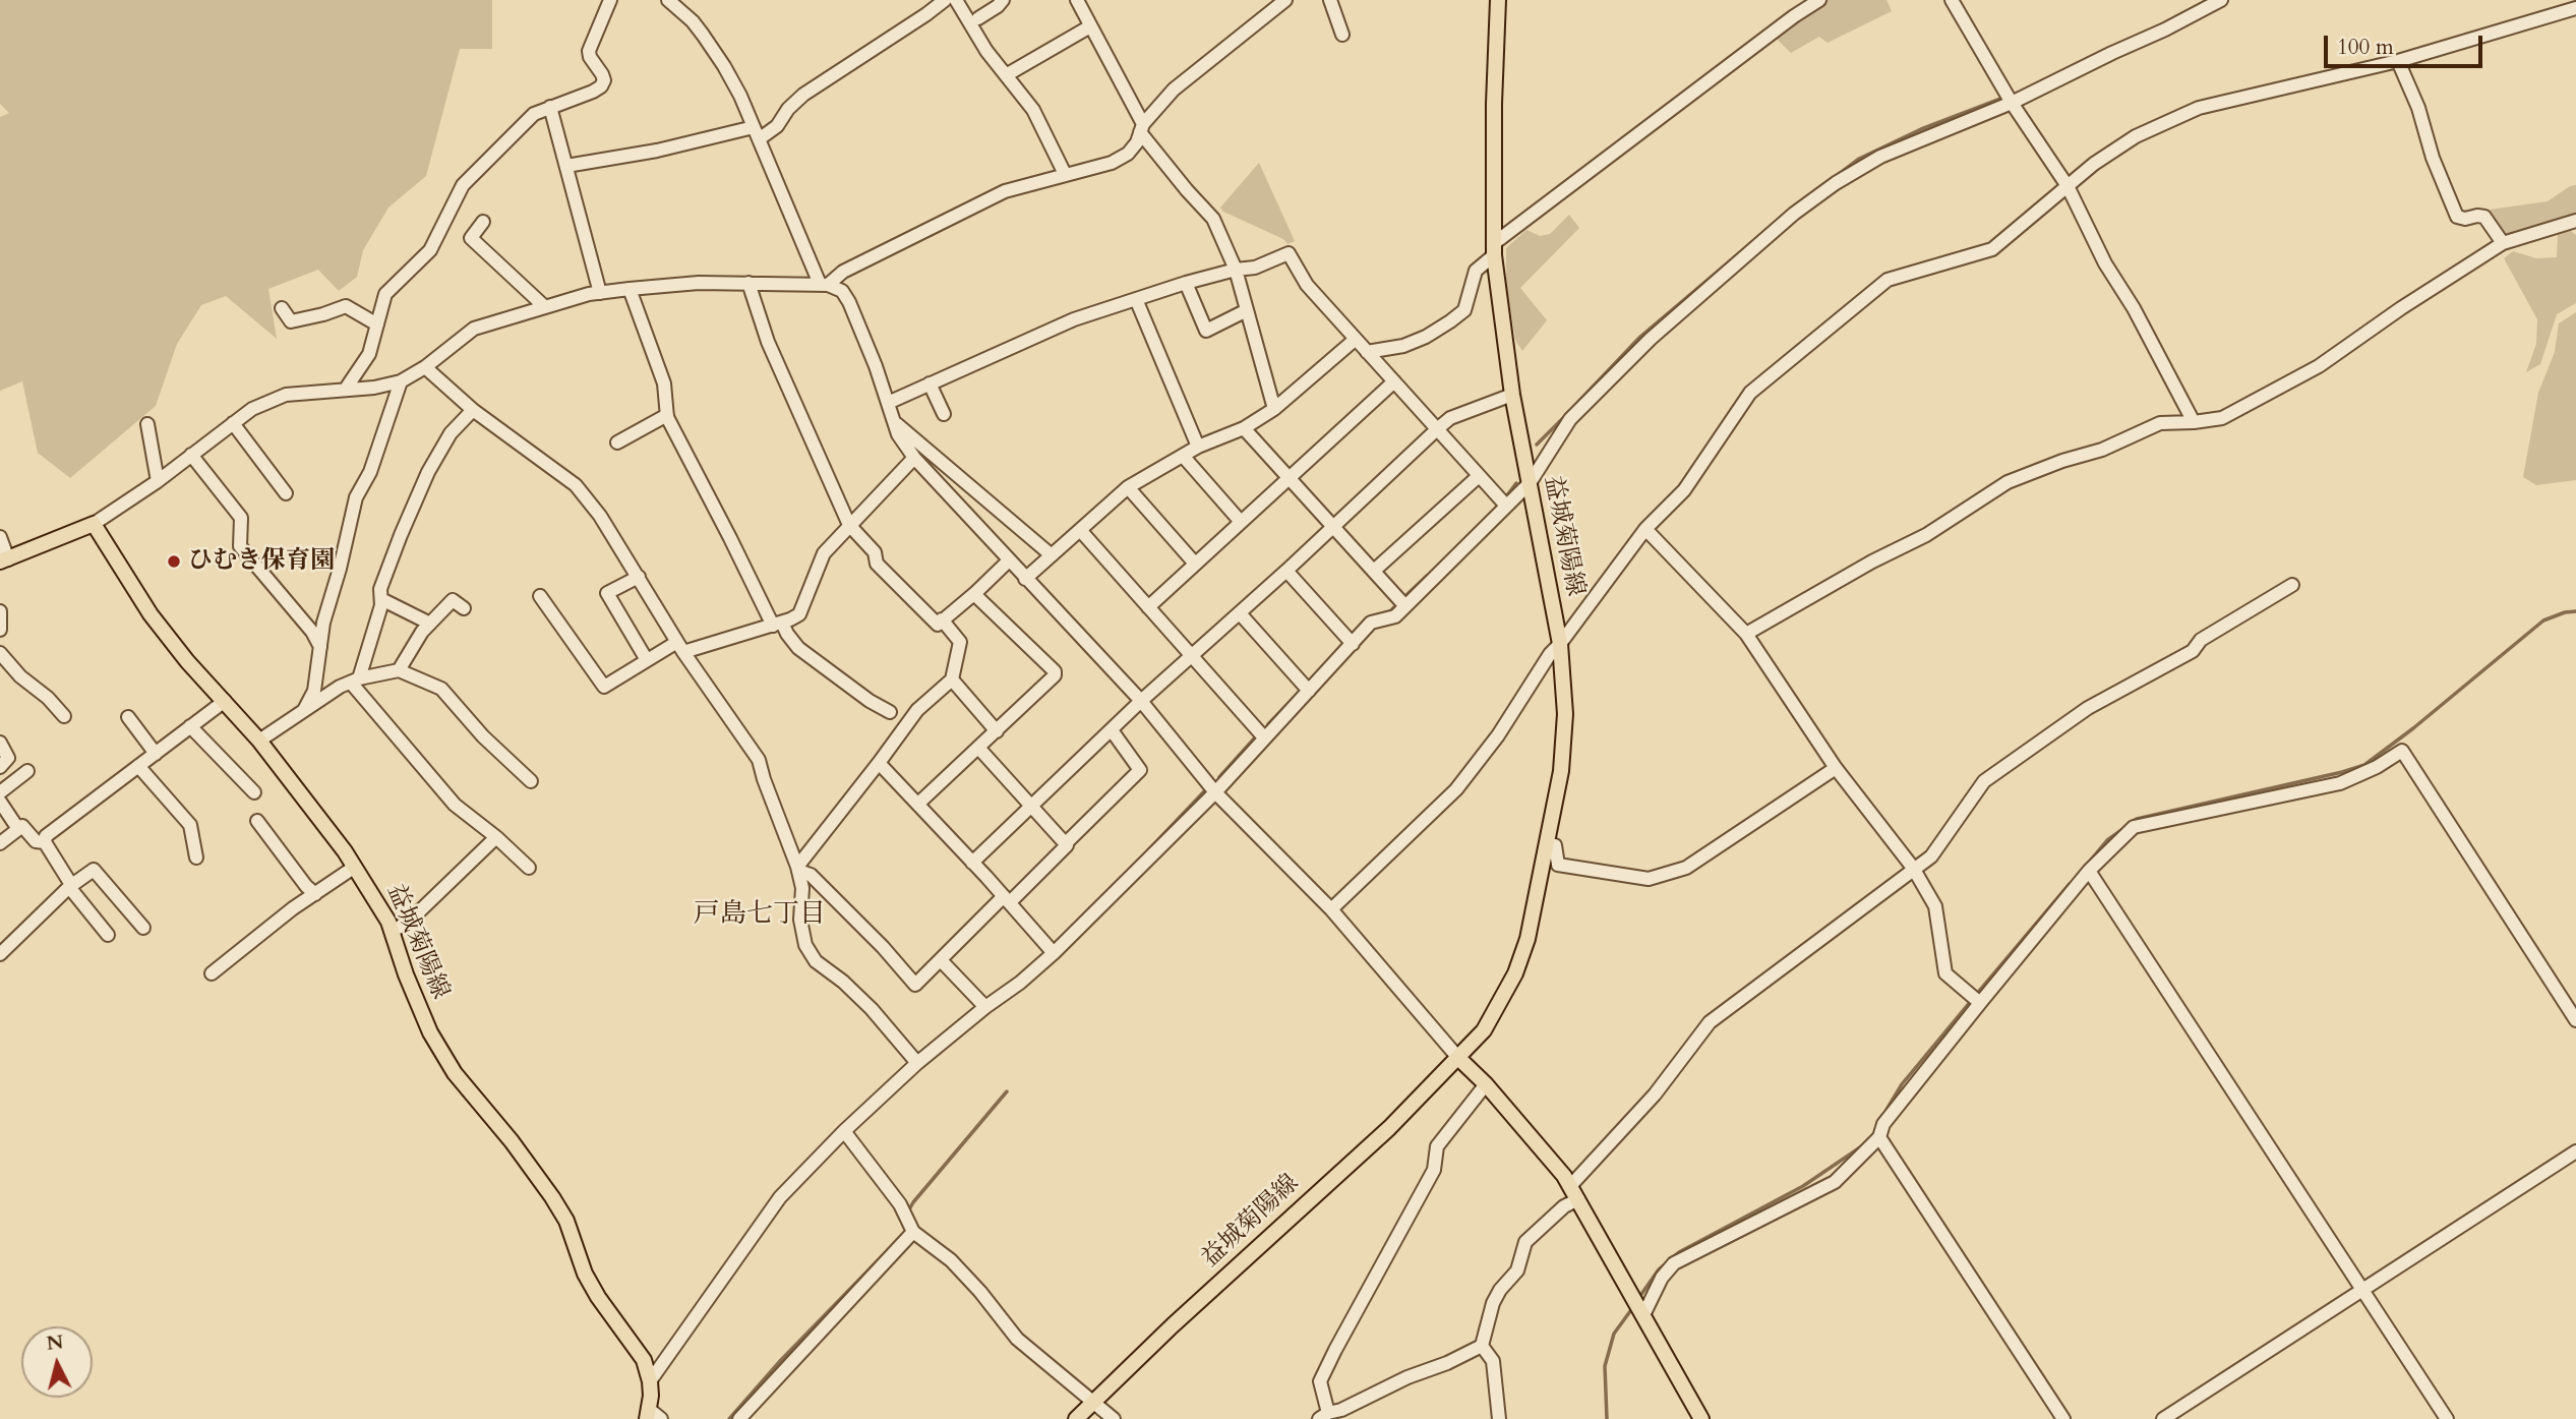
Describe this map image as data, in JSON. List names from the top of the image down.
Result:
{
  "streets": {
    "main road": ["益城菊陽線"]
  },
  "districts": ["戸島七丁目"],
  "places": ["ひむき保育園"],
  "scale_bar": "100 m",
  "north": "top"
}
